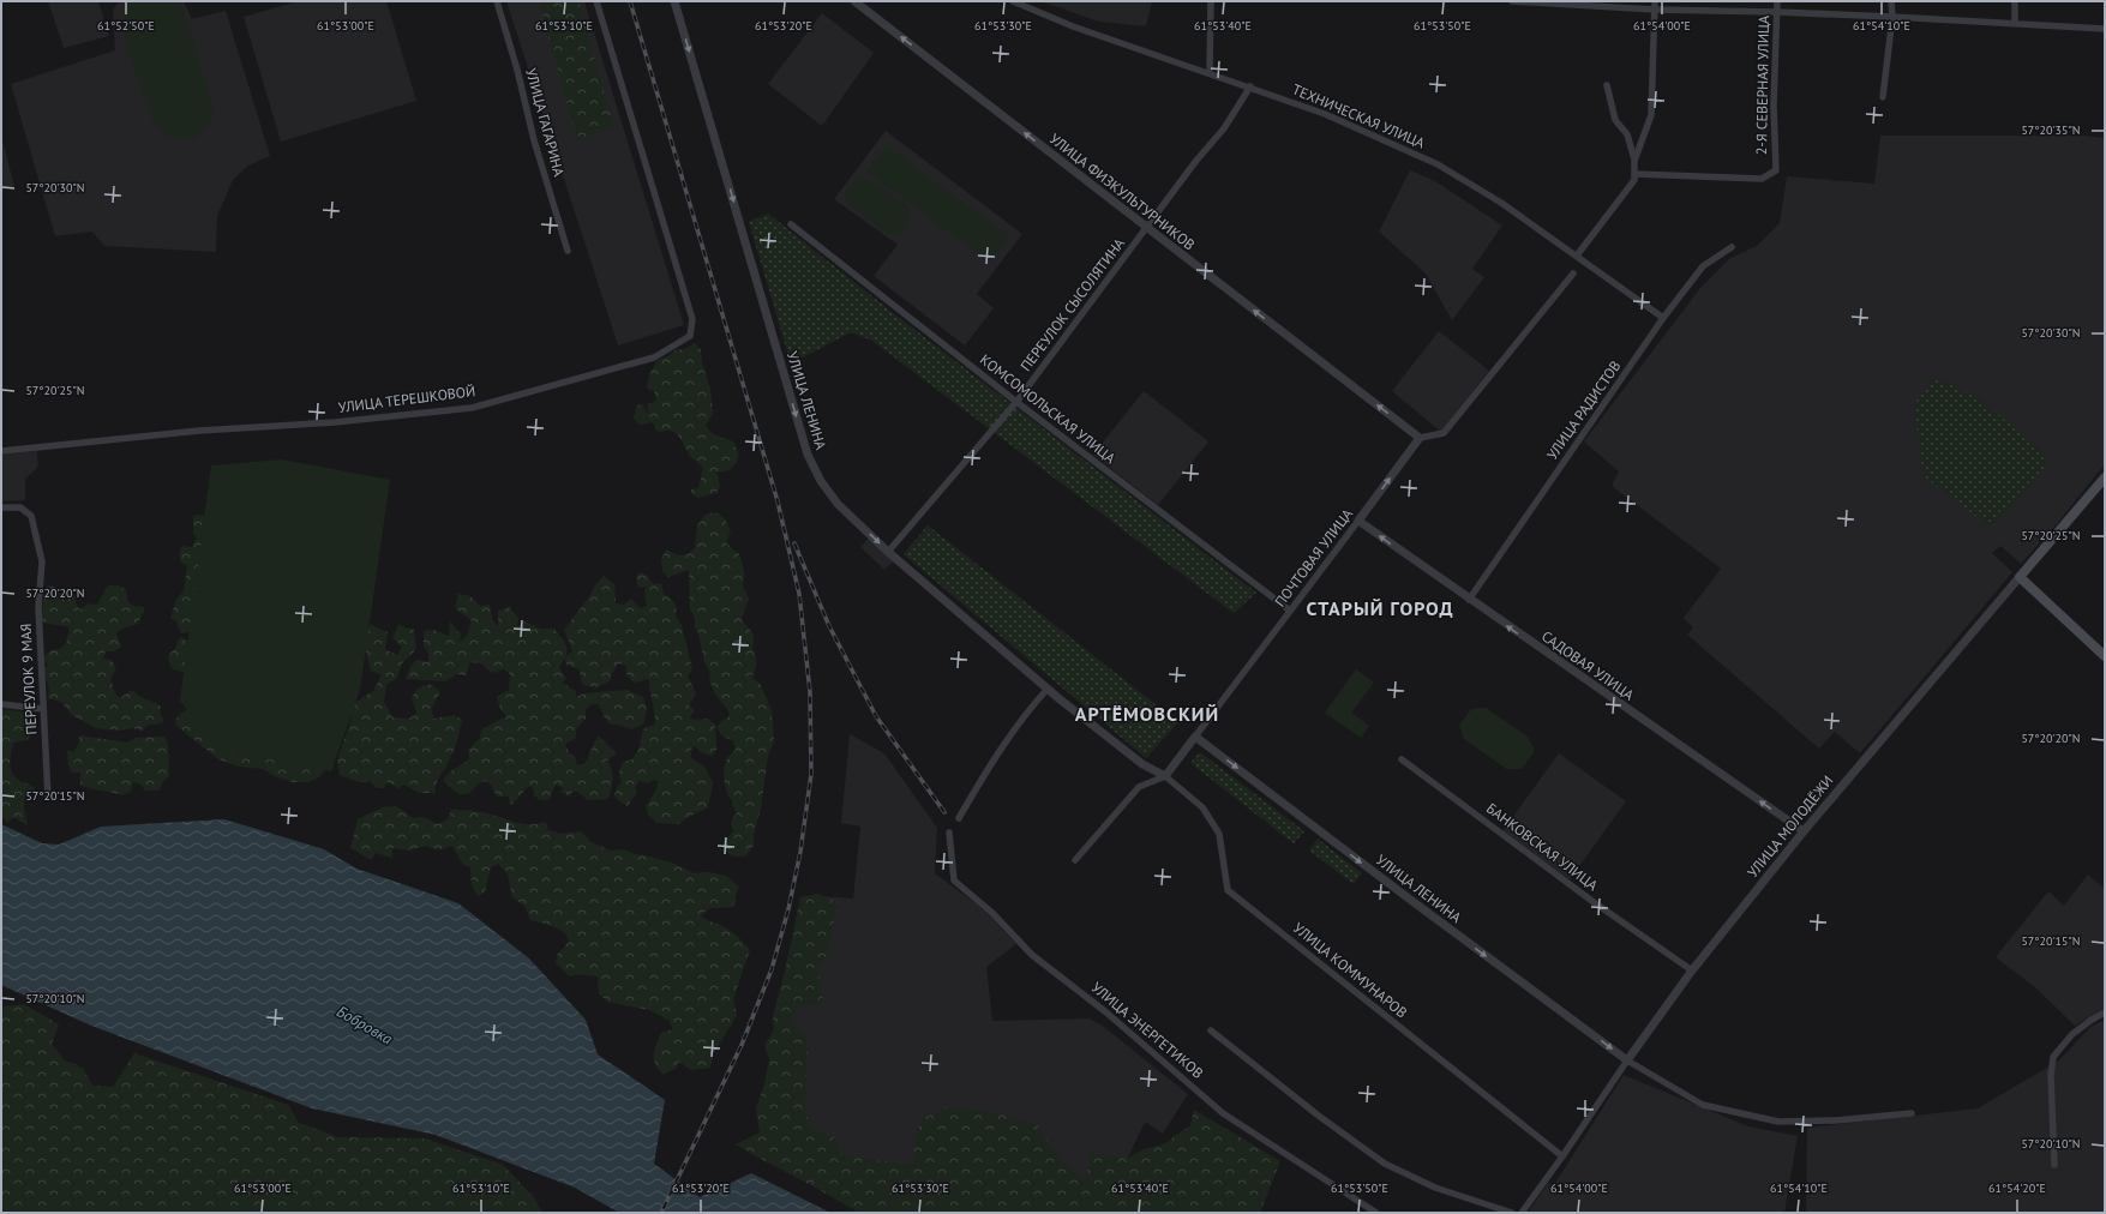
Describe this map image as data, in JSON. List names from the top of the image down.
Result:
{
  "streets": {
    "main road": ["УЛИЦА МОЛОДЁЖИ"],
    "street": [
      "2-Я СЕВЕРНАЯ УЛИЦА",
      "ТЕХНИЧЕСКАЯ УЛИЦА",
      "УЛИЦА ГАГАРИНА",
      "УЛИЦА ФИЗКУЛЬТУРНИКОВ",
      "ПЕРЕУЛОК СЫСОЛЯТИНА",
      "УЛИЦА ТЕРЕШКОВОЙ",
      "УЛИЦА ЛЕНИНА",
      "КОМСОМОЛЬСКАЯ УЛИЦА",
      "УЛИЦА РАДИСТОВ",
      "ПОЧТОВАЯ УЛИЦА",
      "САДОВАЯ УЛИЦА",
      "ПЕРЕУЛОК 9 МАЯ",
      "БАНКОВСКАЯ УЛИЦА",
      "УЛИЦА КОММУНАРОВ",
      "УЛИЦА ЭНЕРГЕТИКОВ"
    ]
  },
  "crossings": [
    ["ТЕХНИЧЕСКАЯ УЛИЦА", "ПЕРЕУЛОК СЫСОЛЯТИНА"],
    ["ТЕХНИЧЕСКАЯ УЛИЦА", "УЛИЦА РАДИСТОВ"],
    ["УЛИЦА ФИЗКУЛЬТУРНИКОВ", "ПЕРЕУЛОК СЫСОЛЯТИНА"],
    ["УЛИЦА ФИЗКУЛЬТУРНИКОВ", "ПОЧТОВАЯ УЛИЦА"],
    ["ПЕРЕУЛОК СЫСОЛЯТИНА", "УЛИЦА ЛЕНИНА"],
    ["ПЕРЕУЛОК СЫСОЛЯТИНА", "КОМСОМОЛЬСКАЯ УЛИЦА"],
    ["УЛИЦА ЛЕНИНА", "ПОЧТОВАЯ УЛИЦА"],
    ["УЛИЦА ЛЕНИНА", "УЛИЦА МОЛОДЁЖИ"],
    ["УЛИЦА ЛЕНИНА", "УЛИЦА КОММУНАРОВ"],
    ["КОМСОМОЛЬСКАЯ УЛИЦА", "ПОЧТОВАЯ УЛИЦА"],
    ["УЛИЦА РАДИСТОВ", "САДОВАЯ УЛИЦА"],
    ["ПОЧТОВАЯ УЛИЦА", "САДОВАЯ УЛИЦА"],
    ["ПОЧТОВАЯ УЛИЦА", "УЛИЦА КОММУНАРОВ"],
    ["САДОВАЯ УЛИЦА", "УЛИЦА МОЛОДЁЖИ"],
    ["УЛИЦА МОЛОДЁЖИ", "БАНКОВСКАЯ УЛИЦА"],
    ["УЛИЦА МОЛОДЁЖИ", "УЛИЦА КОММУНАРОВ"]
  ],
  "one_way": ["УЛИЦА ФИЗКУЛЬТУРНИКОВ", "УЛИЦА ЛЕНИНА", "САДОВАЯ УЛИЦА"],
  "districts": ["СТАРЫЙ ГОРОД", "АРТЁМОВСКИЙ"],
  "water": ["Бобровка"],
  "coordinates": [
    "61°52'50\"E",
    "61°53'00\"E",
    "61°53'10\"E",
    "61°53'20\"E",
    "61°53'30\"E",
    "61°53'40\"E",
    "61°53'50\"E",
    "61°54'00\"E",
    "61°54'10\"E",
    "57°20'35\"N",
    "57°20'30\"N",
    "57°20'25\"N",
    "57°20'20\"N",
    "57°20'15\"N",
    "57°20'10\"N",
    "61°54'20\"E"
  ]
}
